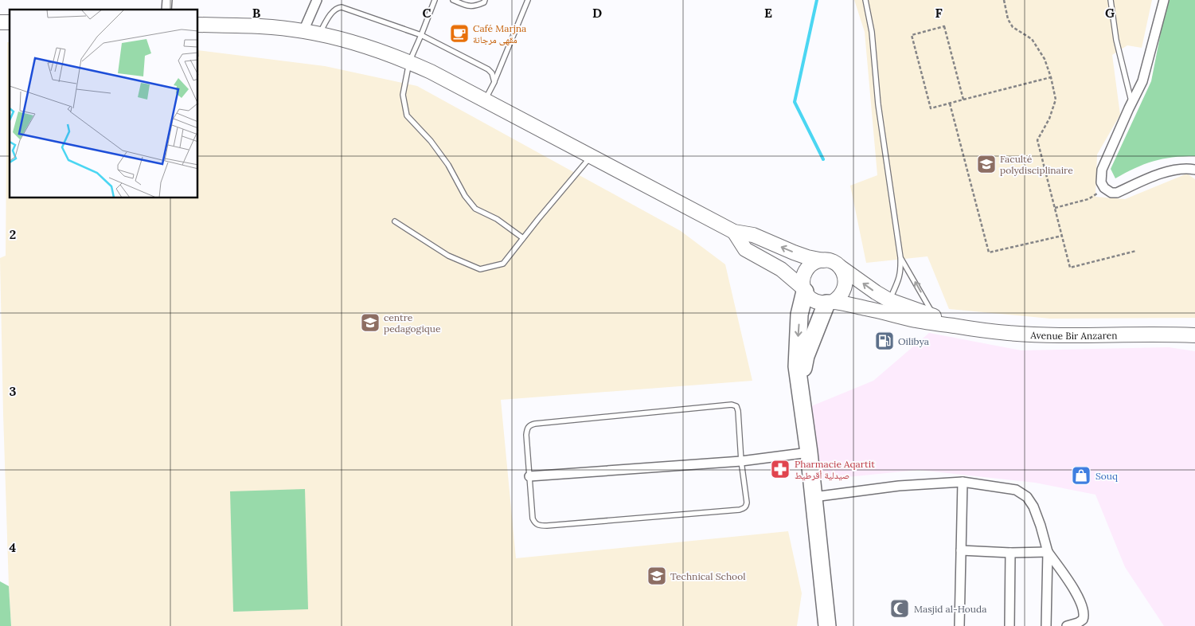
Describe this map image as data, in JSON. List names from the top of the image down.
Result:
{
  "streets": {
    "main road": ["Avenue Bir Anzaren"]
  },
  "places": {
    "cafe": ["Café Marjna مقهى مرجانة"],
    "school or university": ["Faculté polydisciplinaire", "centre pedagogique", "Technical School"],
    "fuel station": ["Oilibya"],
    "pharmacy": ["Pharmacie Aqartit صيدلية أقرطيط"],
    "shop": ["Souq"],
    "mosque": ["Masjid al-Houda"]
  },
  "grid": {
    "columns": [
      "B",
      "C",
      "D",
      "E",
      "F",
      "G"
    ],
    "rows": ["2", "3", "4"]
  }
}
